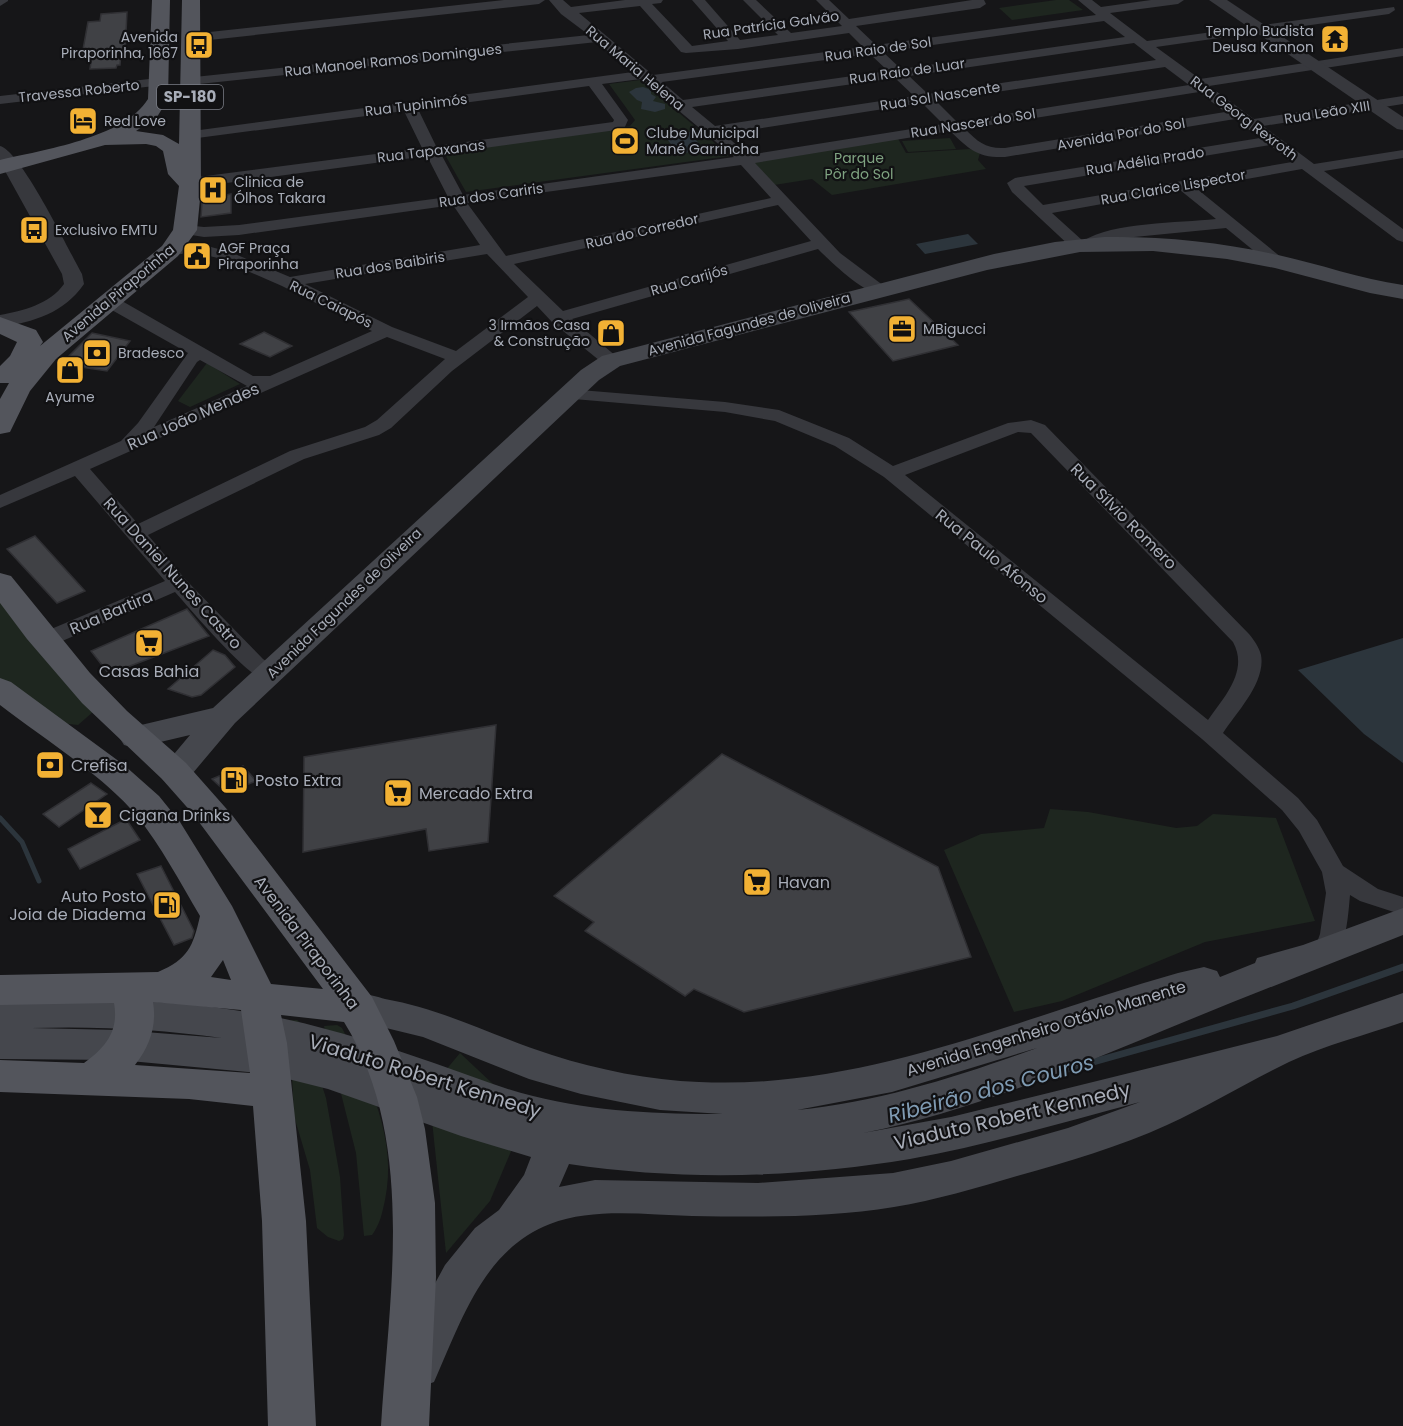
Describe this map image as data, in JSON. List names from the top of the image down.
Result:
{
  "streets": {
    "main road": [
      "SP-180",
      "Avenida Piraporinha",
      "Avenida Fagundes de Oliveira",
      "Avenida Engenheiro Otávio Manente",
      "Viaduto Robert Kennedy"
    ],
    "street": [
      "Rua Patrícia Galvão",
      "Rua Raio de Sol",
      "Rua Manoel Ramos Domingues",
      "Rua Maria Helena",
      "Rua Raio de Luar",
      "Travessa Roberto",
      "Rua Sol Nascente",
      "Rua Tupinimós",
      "Rua Leão XIII",
      "Rua Georg Rexroth",
      "Rua Nascer do Sol",
      "Avenida Por do Sol",
      "Rua Tapaxanas",
      "Rua Adélia Prado",
      "Rua Clarice Lispector",
      "Rua dos Cariris",
      "Rua do Corredor",
      "Rua dos Baibiris",
      "Rua Carijós",
      "Rua Caiapós",
      "Rua João Mendes",
      "Rua Sílvio Romero",
      "Rua Paulo Afonso",
      "Rua Daniel Nunes Castro",
      "Rua Bartira"
    ]
  },
  "crossings": [
    ["Rua Raio de Sol", "Rua Maria Helena"],
    ["Rua Raio de Sol", "Rua Tupinimós"],
    ["Rua Raio de Sol", "Rua Georg Rexroth"],
    ["Rua Manoel Ramos Domingues", "Rua Maria Helena"],
    ["Rua Manoel Ramos Domingues", "Avenida Piraporinha"],
    ["Rua Maria Helena", "Rua Raio de Luar"],
    ["Rua Maria Helena", "Rua Sol Nascente"],
    ["Rua Maria Helena", "Rua Tupinimós"],
    ["Rua Maria Helena", "Rua Nascer do Sol"],
    ["Rua Maria Helena", "Rua dos Cariris"],
    ["Rua Maria Helena", "Rua do Corredor"],
    ["Rua Maria Helena", "Rua Carijós"],
    ["Rua Maria Helena", "Avenida Fagundes de Oliveira"],
    ["Rua Raio de Luar", "Rua Georg Rexroth"],
    ["Travessa Roberto", "SP-180"],
    ["Rua Sol Nascente", "Rua Georg Rexroth"],
    ["Rua Tupinimós", "Rua Tapaxanas"],
    ["Rua Tupinimós", "Avenida Piraporinha"],
    ["Rua Leão XIII", "Rua Georg Rexroth"],
    ["Rua Georg Rexroth", "Rua Nascer do Sol"],
    ["Rua Georg Rexroth", "Avenida Por do Sol"],
    ["Rua Georg Rexroth", "Rua Adélia Prado"],
    ["Rua Georg Rexroth", "Rua Clarice Lispector"],
    ["Rua Nascer do Sol", "Avenida Por do Sol"],
    ["Rua Nascer do Sol", "Rua dos Cariris"],
    ["Rua Tapaxanas", "Avenida Piraporinha"],
    ["Rua Adélia Prado", "Rua Clarice Lispector"],
    ["Rua dos Cariris", "Avenida Piraporinha"],
    ["Rua dos Cariris", "Rua Caiapós"],
    ["Rua dos Baibiris", "Rua Caiapós"],
    ["Avenida Piraporinha", "Rua Caiapós"],
    ["Avenida Piraporinha", "Avenida Fagundes de Oliveira"],
    ["Avenida Piraporinha", "Rua Bartira"],
    ["Avenida Piraporinha", "Avenida Engenheiro Otávio Manente"],
    ["Rua Caiapós", "Rua João Mendes"],
    ["Avenida Fagundes de Oliveira", "Rua Paulo Afonso"],
    ["Avenida Fagundes de Oliveira", "Rua Daniel Nunes Castro"],
    ["Rua João Mendes", "Rua Daniel Nunes Castro"],
    ["Rua Sílvio Romero", "Rua Paulo Afonso"],
    ["Rua Paulo Afonso", "Avenida Engenheiro Otávio Manente"],
    ["Rua Daniel Nunes Castro", "Rua Bartira"],
    ["Avenida Engenheiro Otávio Manente", "Viaduto Robert Kennedy"]
  ],
  "water": ["Ribeirão dos Couros"],
  "parks": ["Parque Pôr do Sol"],
  "places": {
    "temple": ["Templo Budista Deusa Kannon"],
    "bus stop": ["Avenida Piraporinha, 1667", "Exclusivo EMTU"],
    "hotel": ["Red Love"],
    "sports": ["Clube Municipal Mané Garrincha"],
    "hospital": ["Clinica de Ólhos Takara"],
    "public building": ["AGF Praça Piraporinha"],
    "office": ["MBigucci"],
    "shop": ["3 Irmãos Casa & Construção", "Ayume"],
    "bank": ["Bradesco", "Crefisa"],
    "supermarket": ["Casas Bahia", "Mercado Extra", "Havan"],
    "fuel station": ["Posto Extra", "Auto Posto Joia de Diadema"],
    "bar": ["Cigana Drinks"]
  }
}
